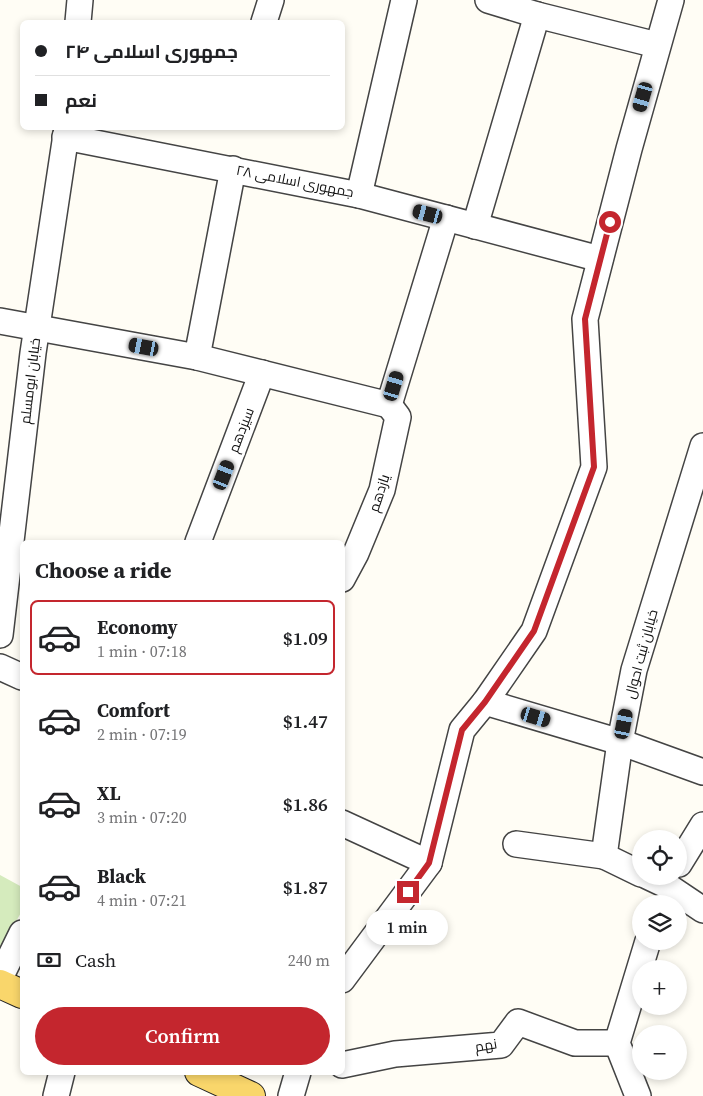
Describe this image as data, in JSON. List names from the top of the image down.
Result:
{
  "streets": {
    "street": [
      "جمهوری اسلامی ۲۸",
      "خیابان ابومسلم",
      "سیزدهم",
      "یازدهم",
      "خیابان ثبت احوال",
      "نهم"
    ]
  },
  "crossings": [
    ["جمهوری اسلامی ۲۸", "خیابان ابومسلم"]
  ],
  "page": {
    "banner": ["جمهوری اسلامی ۲۴", "نعم"],
    "heading": "Choose a ride",
    "list": [
      {
        "name": "Economy",
        "note": "1 min · 07:18",
        "value": "$1.09"
      },
      {
        "name": "Comfort",
        "note": "2 min · 07:19",
        "value": "$1.47"
      },
      {
        "name": "XL",
        "note": "3 min · 07:20",
        "value": "$1.86"
      },
      {
        "name": "Black",
        "note": "4 min · 07:21",
        "value": "$1.87"
      }
    ],
    "map_buttons": ["+", "−"],
    "bubble": "1 min",
    "pay": ["Cash", "240 m"],
    "buttons": "Confirm"
  }
}
